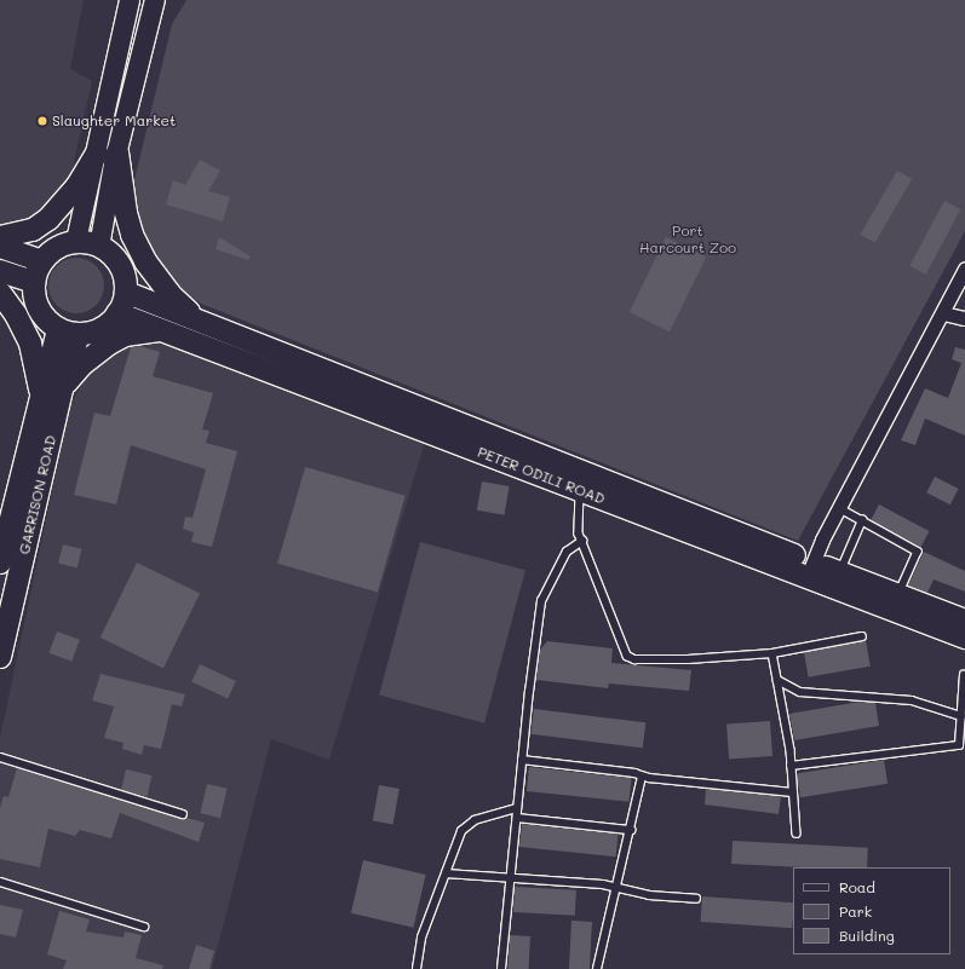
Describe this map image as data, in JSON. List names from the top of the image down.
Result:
{
  "streets": {
    "main road": ["PETER ODILI ROAD", "GARRISON ROAD"]
  },
  "crossings": [
    ["PETER ODILI ROAD", "GARRISON ROAD"]
  ],
  "parks": ["Port Harcourt Zoo"],
  "places": ["Slaughter Market"],
  "legend": ["Road", "Park", "Building"]
}
